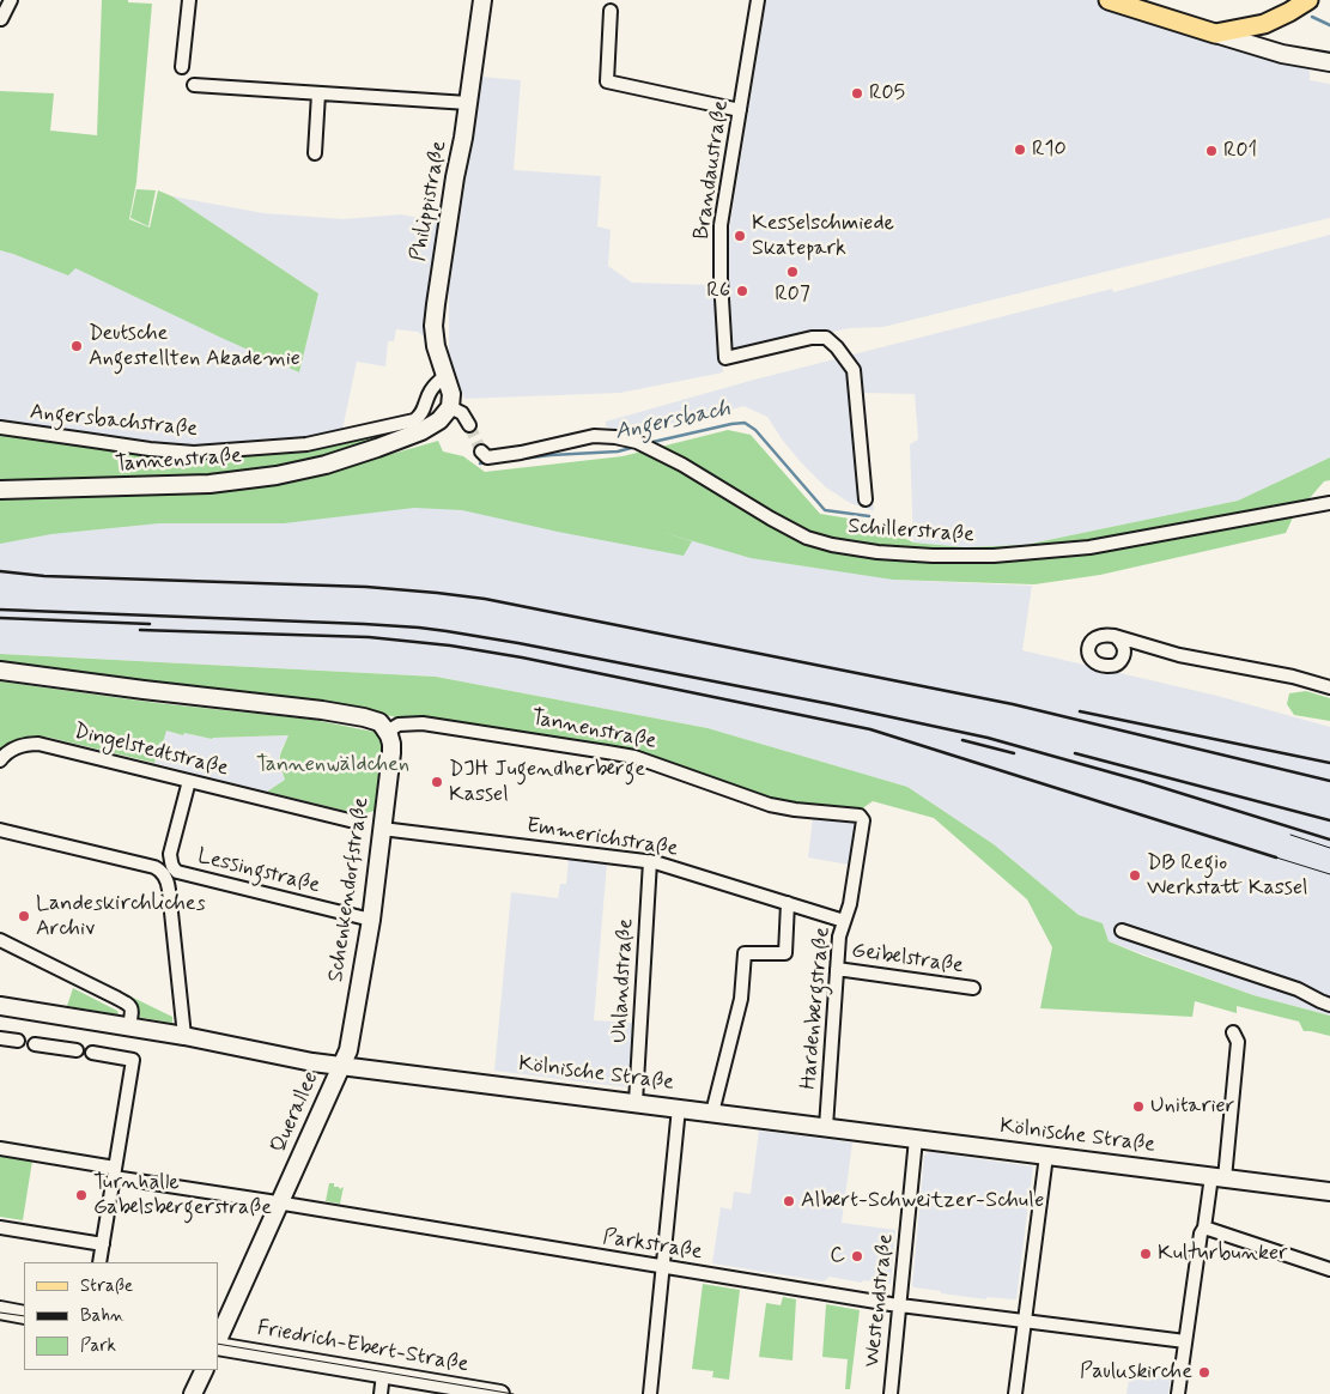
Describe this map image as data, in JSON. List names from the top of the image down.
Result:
{
  "streets": {
    "street": [
      "Brandaustraße",
      "Philippistraße",
      "Angersbachstraße",
      "Tannenstraße",
      "Schillerstraße",
      "Dingelstedtstraße",
      "Emmerichstraße",
      "Lessingstraße",
      "Schenkendorfstraße",
      "Geibelstraße",
      "Uhlandstraße",
      "Hardenbergstraße",
      "Kölnische Straße",
      "Querallee",
      "Parkstraße",
      "Westendstraße",
      "Friedrich-Ebert-Straße"
    ]
  },
  "crossings": [
    ["Philippistraße", "Angersbachstraße"],
    ["Philippistraße", "Tannenstraße"],
    ["Tannenstraße", "Schenkendorfstraße"],
    ["Tannenstraße", "Hardenbergstraße"],
    ["Emmerichstraße", "Schenkendorfstraße"],
    ["Emmerichstraße", "Uhlandstraße"],
    ["Emmerichstraße", "Hardenbergstraße"],
    ["Lessingstraße", "Schenkendorfstraße"],
    ["Schenkendorfstraße", "Kölnische Straße"],
    ["Schenkendorfstraße", "Querallee"],
    ["Geibelstraße", "Hardenbergstraße"],
    ["Uhlandstraße", "Kölnische Straße"],
    ["Hardenbergstraße", "Kölnische Straße"],
    ["Kölnische Straße", "Querallee"],
    ["Kölnische Straße", "Westendstraße"],
    ["Querallee", "Parkstraße"],
    ["Parkstraße", "Westendstraße"]
  ],
  "water": ["Angersbach"],
  "parks": ["Tannenwäldchen"],
  "places": [
    "R05",
    "R10",
    "R01",
    "Kesselschmiede Skatepark",
    "R07",
    "R6",
    "Deutsche Angestellten Akademie",
    "DJH Jugendherberge Kassel",
    "DB Regio Werkstatt Kassel",
    "Landeskirchliches Archiv",
    "Unitarier",
    "Turnhalle Gabelsbergerstraße",
    "Albert-Schweitzer-Schule",
    "Kulturbunker",
    "C",
    "Pauluskirche"
  ],
  "legend": ["Straße", "Bahn", "Park"]
}
